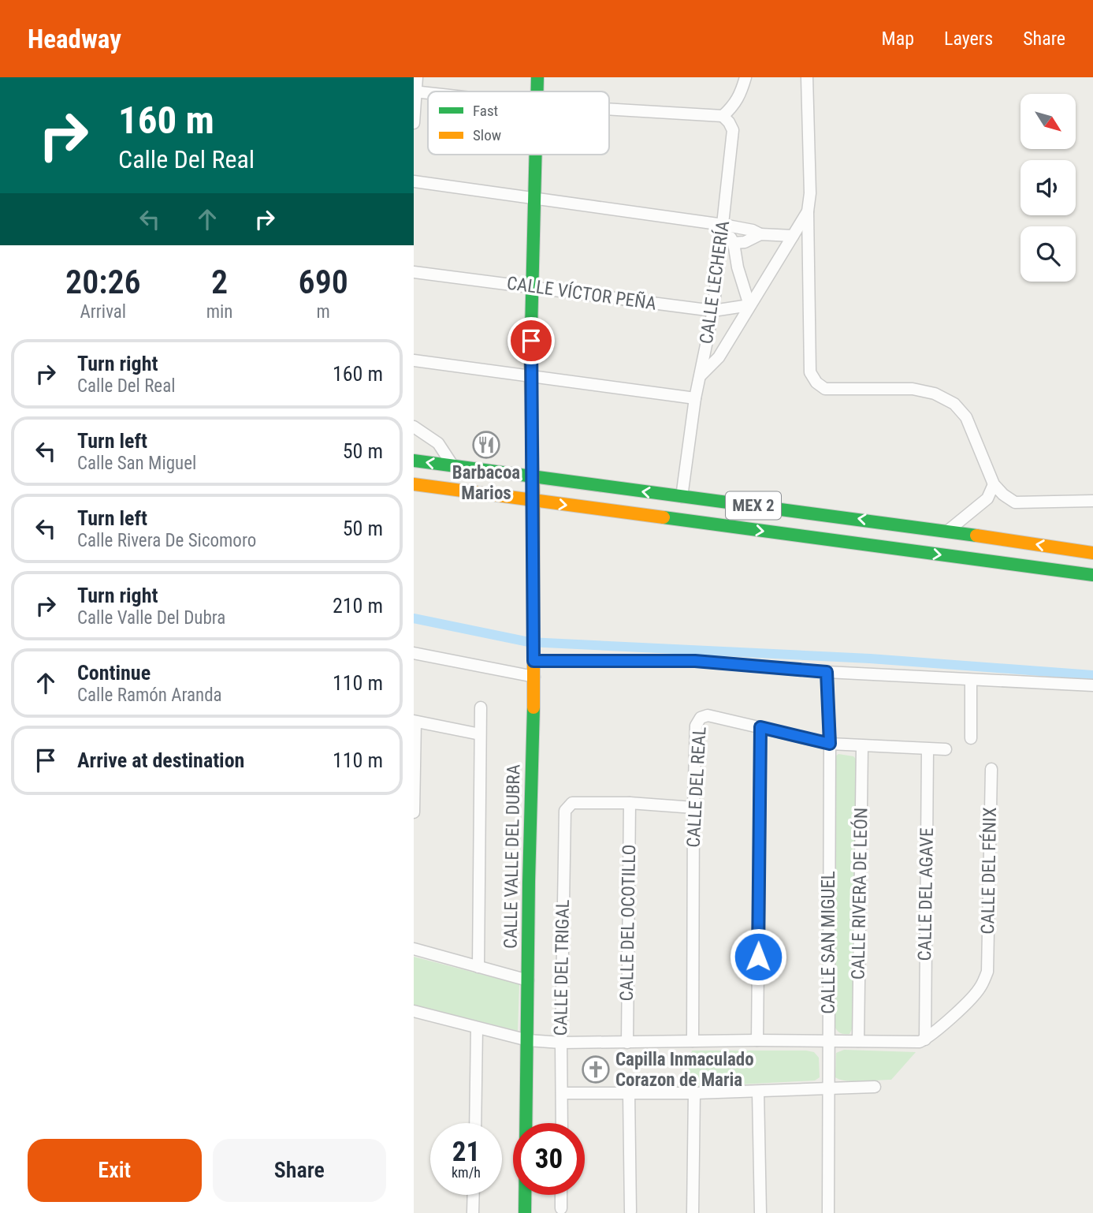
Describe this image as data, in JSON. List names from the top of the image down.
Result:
{
  "streets": {
    "main road": ["MEX 2", "CALLE VALLE DEL DUBRA"],
    "street": [
      "CALLE LECHERÍA",
      "CALLE VÍCTOR PEÑA",
      "CALLE DEL REAL",
      "CALLE DEL FÉNIX",
      "CALLE RIVERA DE LEÓN",
      "CALLE DEL AGAVE",
      "CALLE DEL OCOTILLO",
      "CALLE SAN MIGUEL",
      "CALLE DEL TRIGAL"
    ]
  },
  "crossings": [
    ["CALLE LECHERÍA", "CALLE VÍCTOR PEÑA"],
    ["CALLE LECHERÍA", "MEX 2"],
    ["CALLE VÍCTOR PEÑA", "CALLE VALLE DEL DUBRA"],
    ["MEX 2", "CALLE VALLE DEL DUBRA"],
    ["CALLE DEL REAL", "CALLE RIVERA DE LEÓN"],
    ["CALLE DEL REAL", "CALLE DEL AGAVE"],
    ["CALLE DEL REAL", "CALLE SAN MIGUEL"],
    ["CALLE DEL FÉNIX", "CALLE DEL AGAVE"],
    ["CALLE DEL OCOTILLO", "CALLE DEL TRIGAL"]
  ],
  "places": {
    "restaurant": ["Barbacoa Marios"],
    "church": ["Capilla Inmaculado Corazon de Maria"]
  },
  "legend": ["Fast", "Slow"],
  "north": "bottom right",
  "page": {
    "header": "Headway",
    "nav": ["Map", "Layers", "Share"],
    "turn": ["160 m", "Calle Del Real"],
    "eta": [
      "20:26",
      "Arrival",
      "2",
      "min",
      "690",
      "m"
    ],
    "list": [
      {
        "name": "Turn right",
        "note": "Calle Del Real",
        "value": "160 m"
      },
      {
        "name": "Turn left",
        "note": "Calle San Miguel",
        "value": "50 m"
      },
      {
        "name": "Turn left",
        "note": "Calle Rivera De Sicomoro",
        "value": "50 m"
      },
      {
        "name": "Turn right",
        "note": "Calle Valle Del Dubra",
        "value": "210 m"
      },
      {
        "name": "Continue",
        "note": "Calle Ramón Aranda",
        "value": "110 m"
      },
      {
        "name": "Arrive at destination",
        "value": "110 m"
      }
    ],
    "speed": "21 km/h",
    "limit": "30",
    "buttons": ["Exit", "Share"]
  }
}
